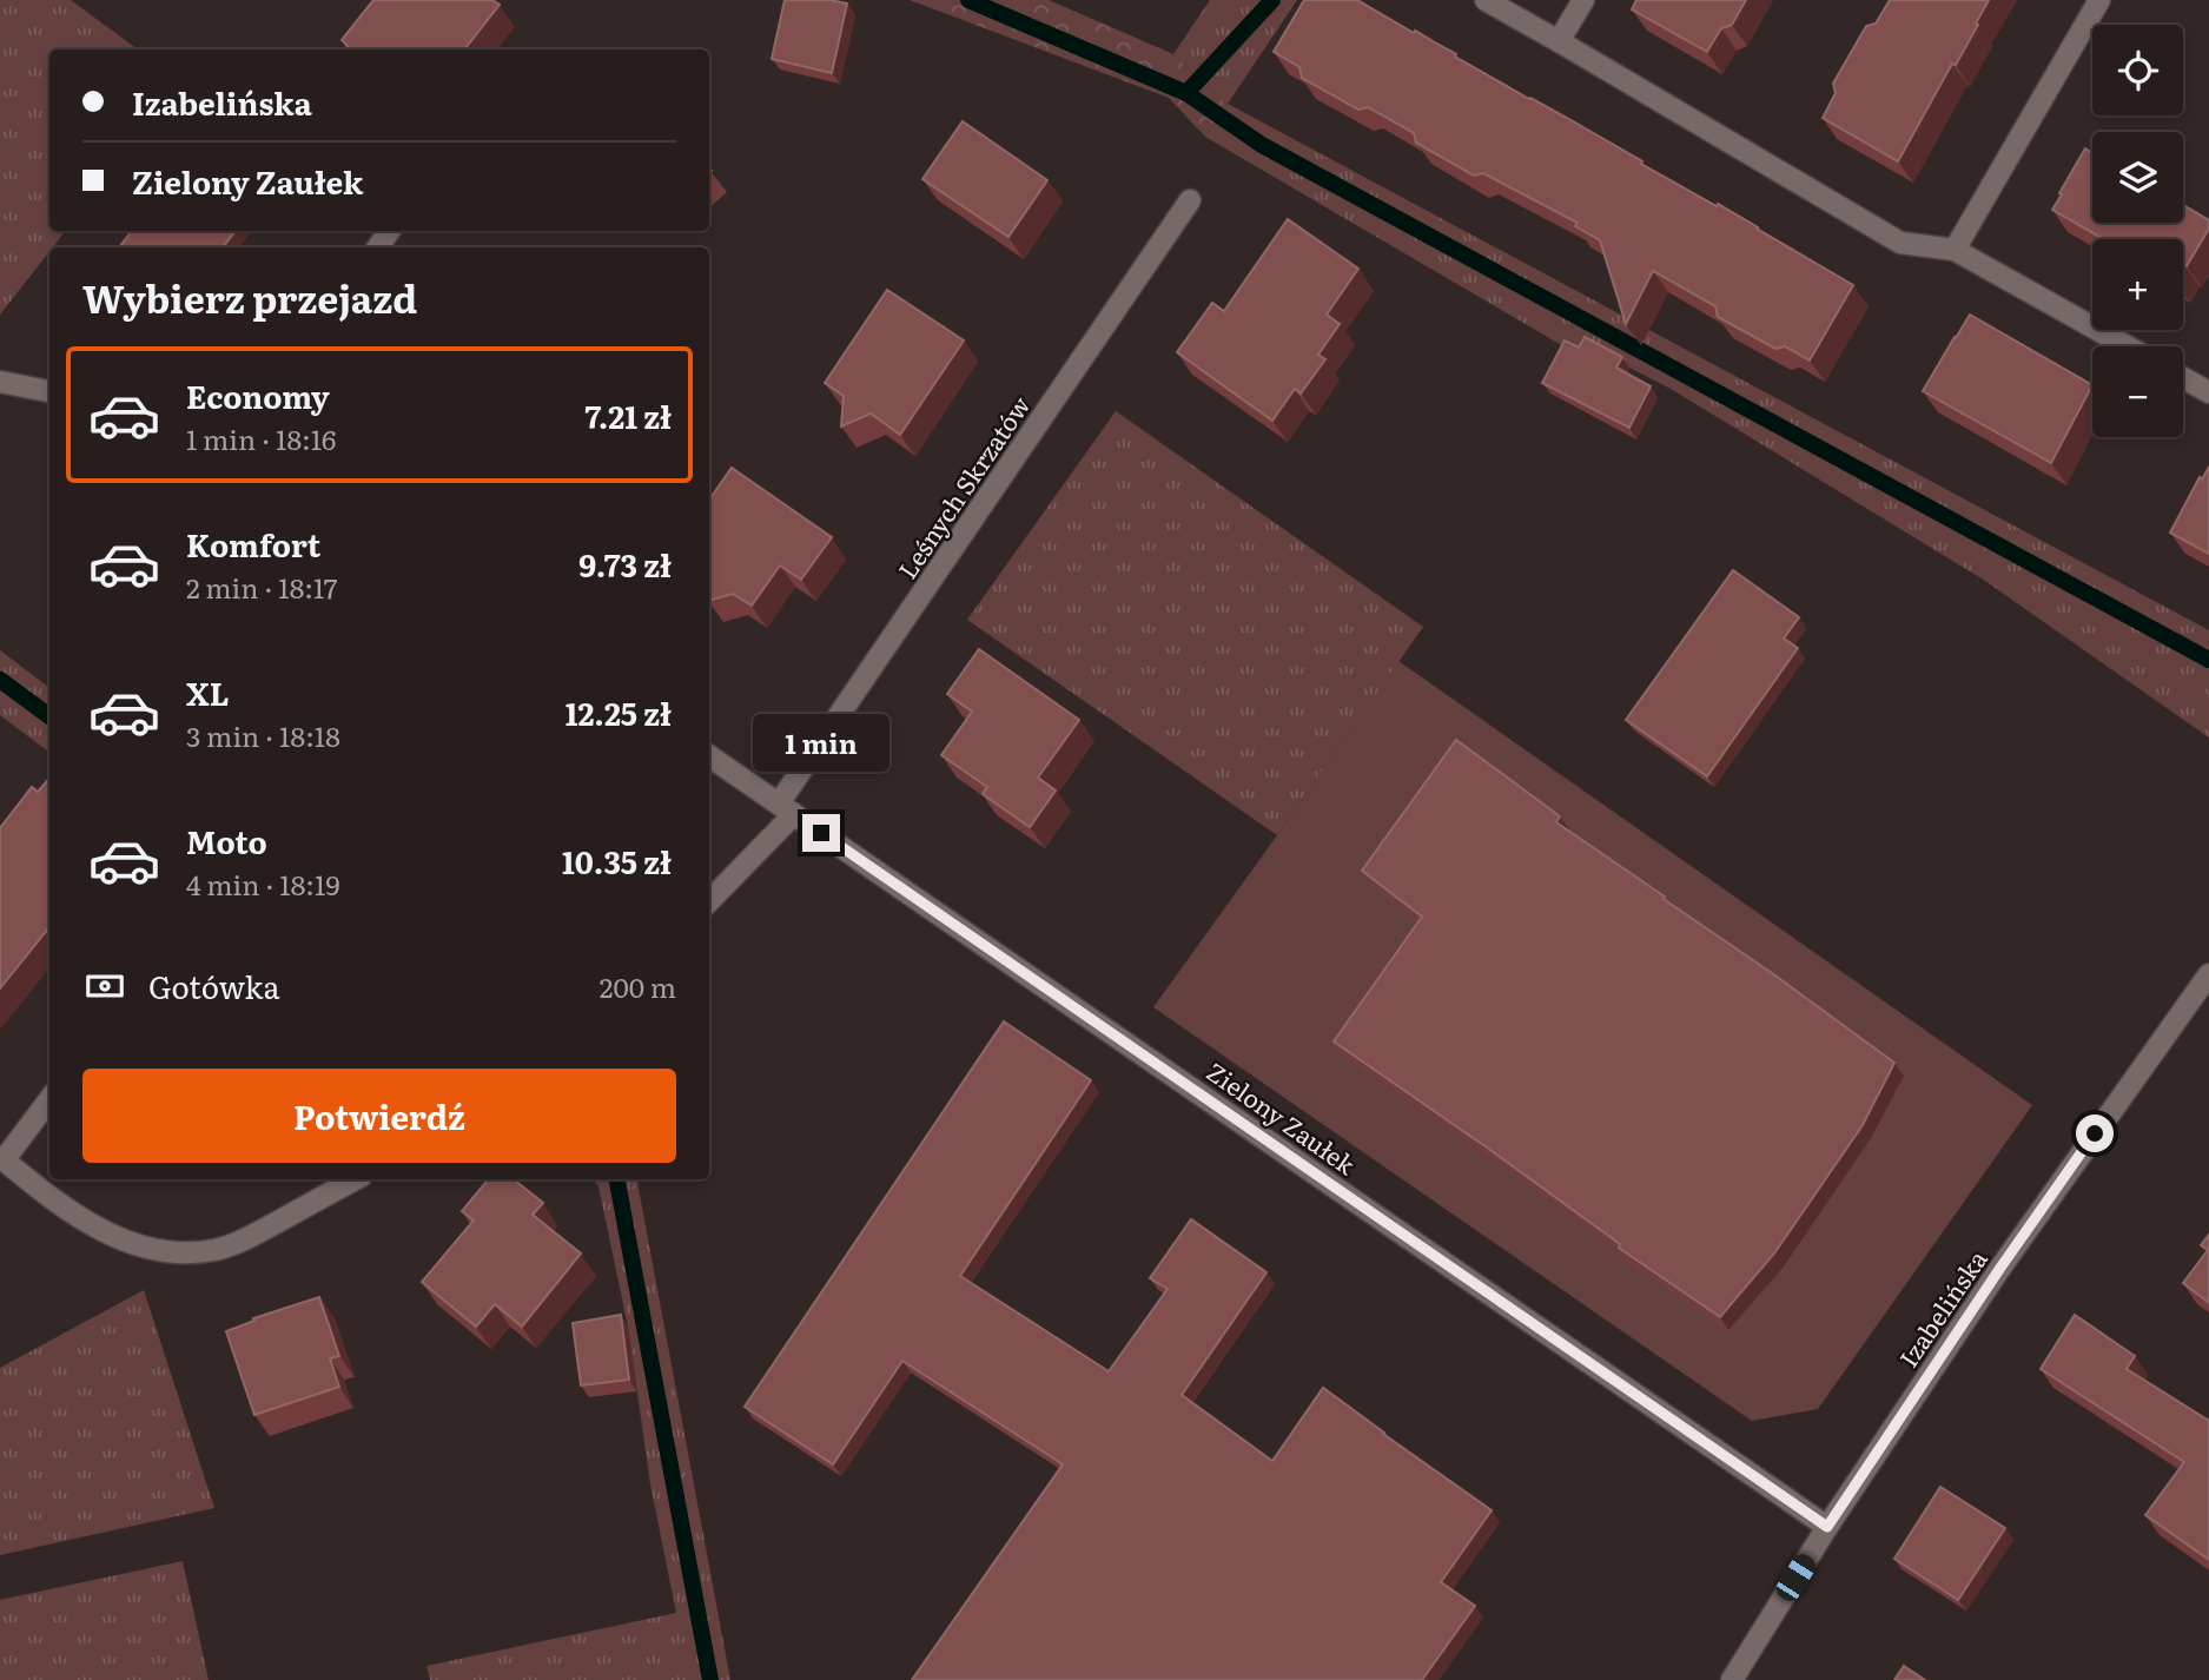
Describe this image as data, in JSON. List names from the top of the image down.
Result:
{
  "streets": {
    "street": ["Leśnych Skrzatów", "Zielony Zaułek", "Izabelińska"]
  },
  "crossings": [
    ["Leśnych Skrzatów", "Zielony Zaułek"],
    ["Zielony Zaułek", "Izabelińska"]
  ],
  "page": {
    "map_buttons": ["+", "−"],
    "banner": ["Izabelińska", "Zielony Zaułek"],
    "heading": "Wybierz przejazd",
    "list": [
      {
        "name": "Economy",
        "note": "1 min · 18:16",
        "value": "7.21 zł"
      },
      {
        "name": "Komfort",
        "note": "2 min · 18:17",
        "value": "9.73 zł"
      },
      {
        "name": "XL",
        "note": "3 min · 18:18",
        "value": "12.25 zł"
      },
      {
        "name": "Moto",
        "note": "4 min · 18:19",
        "value": "10.35 zł"
      }
    ],
    "bubble": "1 min",
    "pay": ["Gotówka", "200 m"],
    "buttons": "Potwierdź"
  }
}
